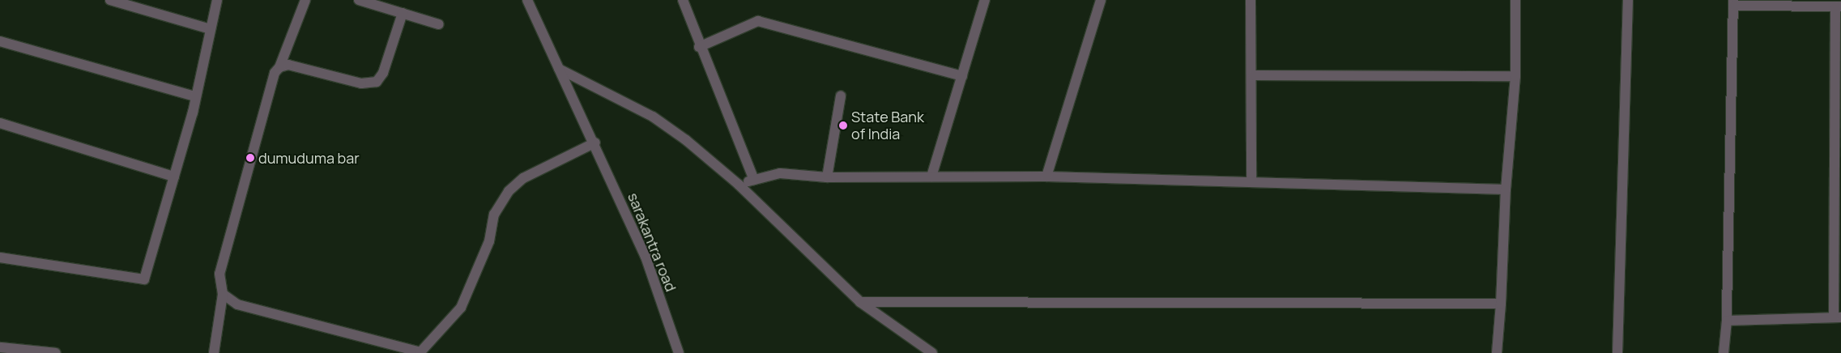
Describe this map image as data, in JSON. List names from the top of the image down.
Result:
{
  "streets": {
    "street": ["sarakantra road"]
  },
  "places": ["State Bank of India", "dumuduma bar"]
}
